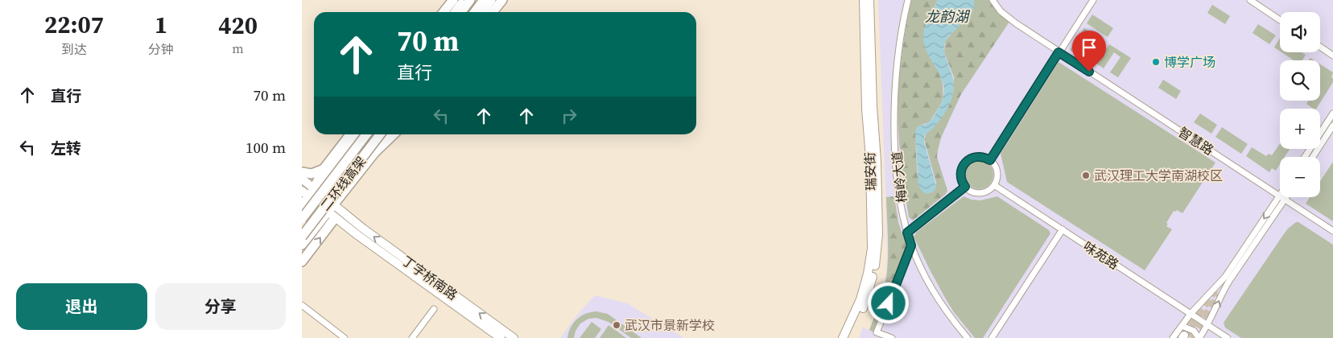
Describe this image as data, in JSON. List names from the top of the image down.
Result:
{
  "streets": {
    "main road": ["瑞安街", "二环线高架", "丁字桥南路"],
    "street": ["智慧路", "梅岭大道", "味苑路"]
  },
  "water": ["龙韵湖"],
  "places": ["博学广场", "武汉理工大学南湖校区", "武汉市景新学校"],
  "page": {
    "eta": [
      "22:07",
      "到达",
      "1",
      "分钟",
      "420",
      "m"
    ],
    "map_buttons": ["+", "−"],
    "turn": ["70 m", "直行"],
    "list": [
      {
        "name": "直行",
        "value": "70 m"
      },
      {
        "name": "左转",
        "value": "100 m"
      }
    ],
    "buttons": ["退出", "分享"]
  }
}
